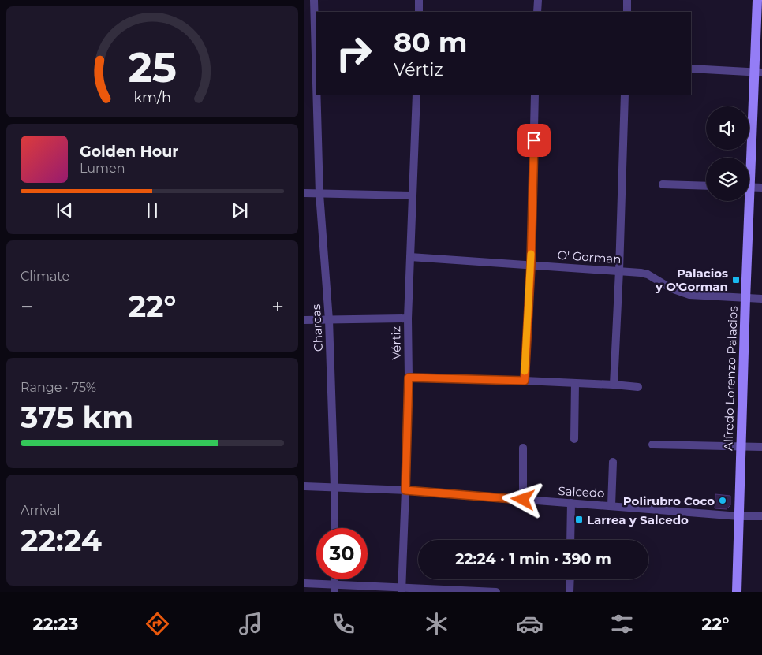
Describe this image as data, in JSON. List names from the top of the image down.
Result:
{
  "streets": {
    "street": [
      "O' Gorman",
      "Charcas",
      "Vértiz",
      "Alfredo Lorenzo Palacios",
      "Salcedo"
    ]
  },
  "crossings": [
    ["O' Gorman", "Vértiz"],
    ["O' Gorman", "Alfredo Lorenzo Palacios"],
    ["Charcas", "Salcedo"],
    ["Vértiz", "Salcedo"],
    ["Alfredo Lorenzo Palacios", "Salcedo"]
  ],
  "places": {
    "transit": ["Palacios y O'Gorman", "Larrea y Salcedo"],
    "other": ["Polirubro Coco"]
  },
  "page": {
    "turn": ["80 m", "Vértiz"],
    "song": ["Golden Hour", "Lumen"],
    "tile": [
      "Climate",
      ["Range · 75%", "375 km"],
      ["Arrival", "22:24"]
    ],
    "heat": ["−", "22°", "+"],
    "limit": "30",
    "trip": "22:24 · 1 min · 390 m",
    "tabs": ["22:23", "22°"],
    "gauge": ["25", "km/h"]
  }
}
